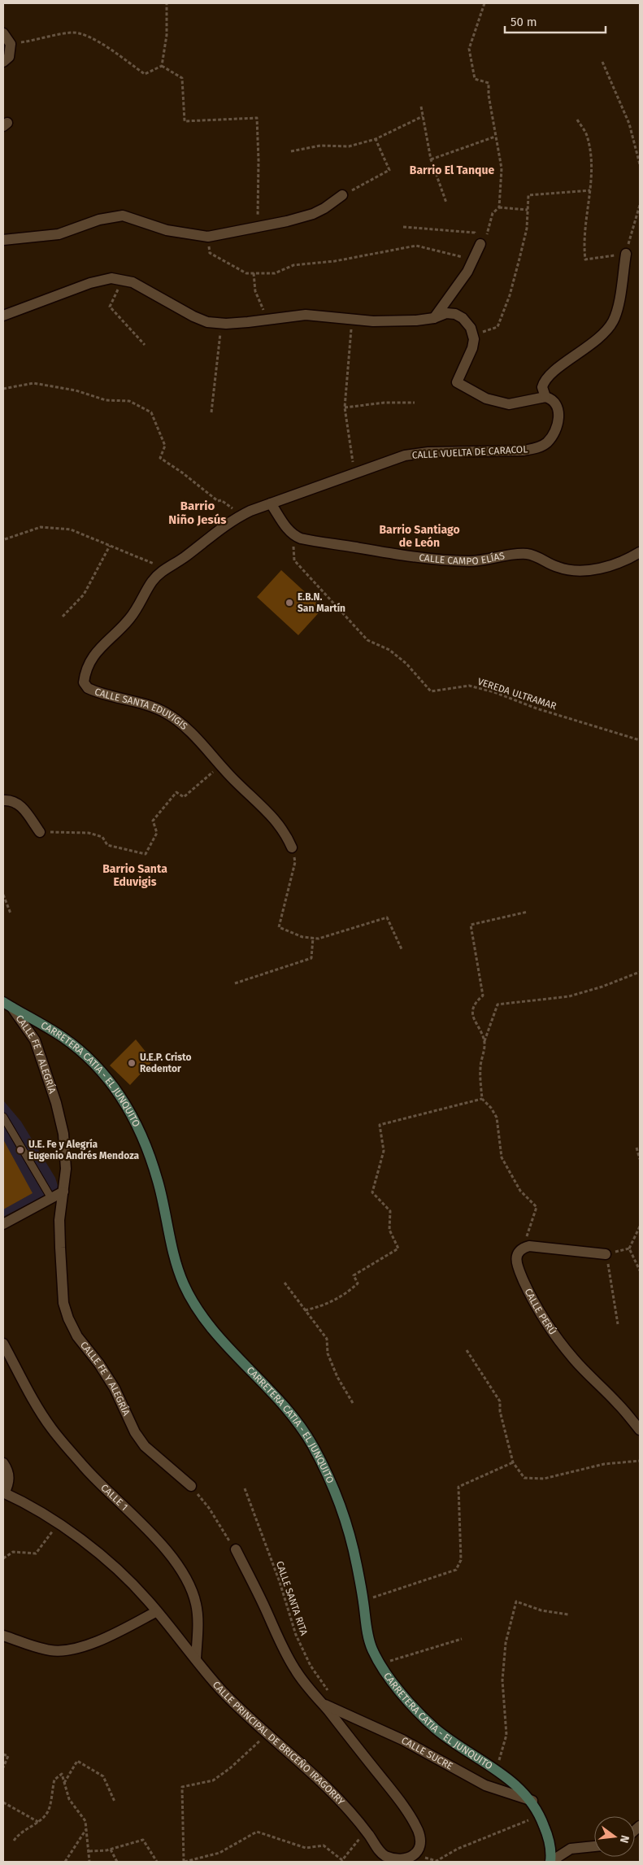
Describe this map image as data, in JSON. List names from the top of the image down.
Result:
{
  "streets": {
    "main road": ["CARRETERA CATIA - EL JUNQUITO"],
    "street": [
      "CALLE VUELTA DE CARACOL",
      "CALLE CAMPO ELÍAS",
      "CALLE SANTA EDUVIGIS",
      "CALLE FE Y ALEGRÍA",
      "CALLE PERÚ",
      "CALLE 1",
      "CALLE PRINCIPAL DE BRICEÑO IRAGORRY",
      "CALLE SUCRE"
    ],
    "path": ["VEREDA ULTRAMAR", "CALLE SANTA RITA"]
  },
  "crossings": [
    ["CALLE VUELTA DE CARACOL", "CALLE SANTA EDUVIGIS"],
    ["CALLE CAMPO ELÍAS", "VEREDA ULTRAMAR"],
    ["CALLE FE Y ALEGRÍA", "CARRETERA CATIA - EL JUNQUITO"],
    ["CARRETERA CATIA - EL JUNQUITO", "CALLE SUCRE"],
    ["CALLE 1", "CALLE PRINCIPAL DE BRICEÑO IRAGORRY"],
    ["CALLE SANTA RITA", "CALLE SUCRE"]
  ],
  "districts": [
    "Barrio El Tanque",
    "Barrio Niño Jesús",
    "Barrio Santiago de León",
    "Barrio Santa Eduvigis"
  ],
  "places": ["E.B.N. San Martín", "U.E.P. Cristo Redentor", "U.E. Fe y Alegría Eugenio Andrés Mendoza"],
  "scale_bar": "50 m",
  "north": "right"
}
